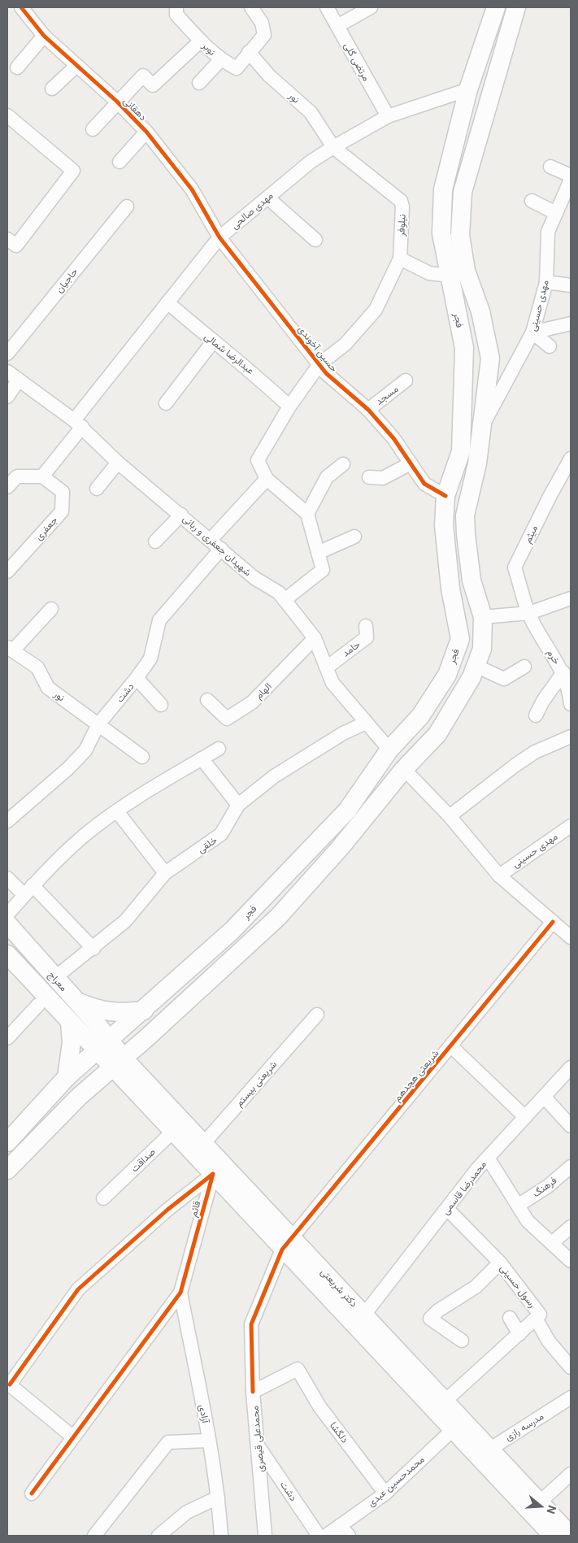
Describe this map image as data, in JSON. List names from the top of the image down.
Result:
{
  "streets": {
    "main road": ["فجر", "معراج", "دکتر شریعتی"],
    "street": [
      "نوبر",
      "مرتضی گلی",
      "نور",
      "دهقانی",
      "مهدی صالحی",
      "نیلوفر",
      "حاجیان",
      "مهدی حسینی",
      "حسین آخوندی",
      "عبدالرضا شمالی",
      "مسجد",
      "جعفری",
      "میثم",
      "شهیدان جعفری و ربانی",
      "حامد",
      "خرم",
      "الهام",
      "دشت",
      "خلقی",
      "شریعتی هجدهم",
      "شریعتی بیستم",
      "صداقت",
      "فرهنگ",
      "محمدرضا قاسمی",
      "قائم",
      "رسول حسینی",
      "آزادی",
      "مدرسه رازی",
      "دلگشا",
      "محمدعلی قیصری",
      "محمدحسین عبدی"
    ]
  },
  "crossings": [
    ["نوبر", "نور"],
    ["مرتضی گلی", "مهدی صالحی"],
    ["نور", "مهدی صالحی"],
    ["نور", "نیلوفر"],
    ["نور", "دشت"],
    ["دهقانی", "مهدی صالحی"],
    ["دهقانی", "حسین آخوندی"],
    ["مهدی صالحی", "نیلوفر"],
    ["مهدی صالحی", "فجر"],
    ["مهدی صالحی", "حسین آخوندی"],
    ["مهدی صالحی", "عبدالرضا شمالی"],
    ["مهدی صالحی", "شهیدان جعفری و ربانی"],
    ["فجر", "حسین آخوندی"],
    ["فجر", "شهیدان جعفری و ربانی"],
    ["فجر", "معراج"],
    ["فجر", "دکتر شریعتی"],
    ["حسین آخوندی", "مسجد"],
    ["میثم", "خرم"],
    ["شهیدان جعفری و ربانی", "حامد"],
    ["شهیدان جعفری و ربانی", "الهام"],
    ["شهیدان جعفری و ربانی", "دشت"],
    ["شهیدان جعفری و ربانی", "خلقی"],
    ["دشت", "محمدعلی قیصری"],
    ["خلقی", "معراج"],
    ["معراج", "دکتر شریعتی"],
    ["شریعتی هجدهم", "دکتر شریعتی"],
    ["شریعتی هجدهم", "محمدعلی قیصری"],
    ["شریعتی بیستم", "دکتر شریعتی"],
    ["صداقت", "دکتر شریعتی"],
    ["محمدرضا قاسمی", "رسول حسینی"],
    ["محمدرضا قاسمی", "دکتر شریعتی"],
    ["قائم", "دکتر شریعتی"],
    ["قائم", "آزادی"],
    ["رسول حسینی", "دکتر شریعتی"],
    ["دکتر شریعتی", "مدرسه رازی"],
    ["دکتر شریعتی", "محمدحسین عبدی"],
    ["دلگشا", "محمدعلی قیصری"],
    ["دلگشا", "محمدحسین عبدی"]
  ],
  "north": "right"
}
